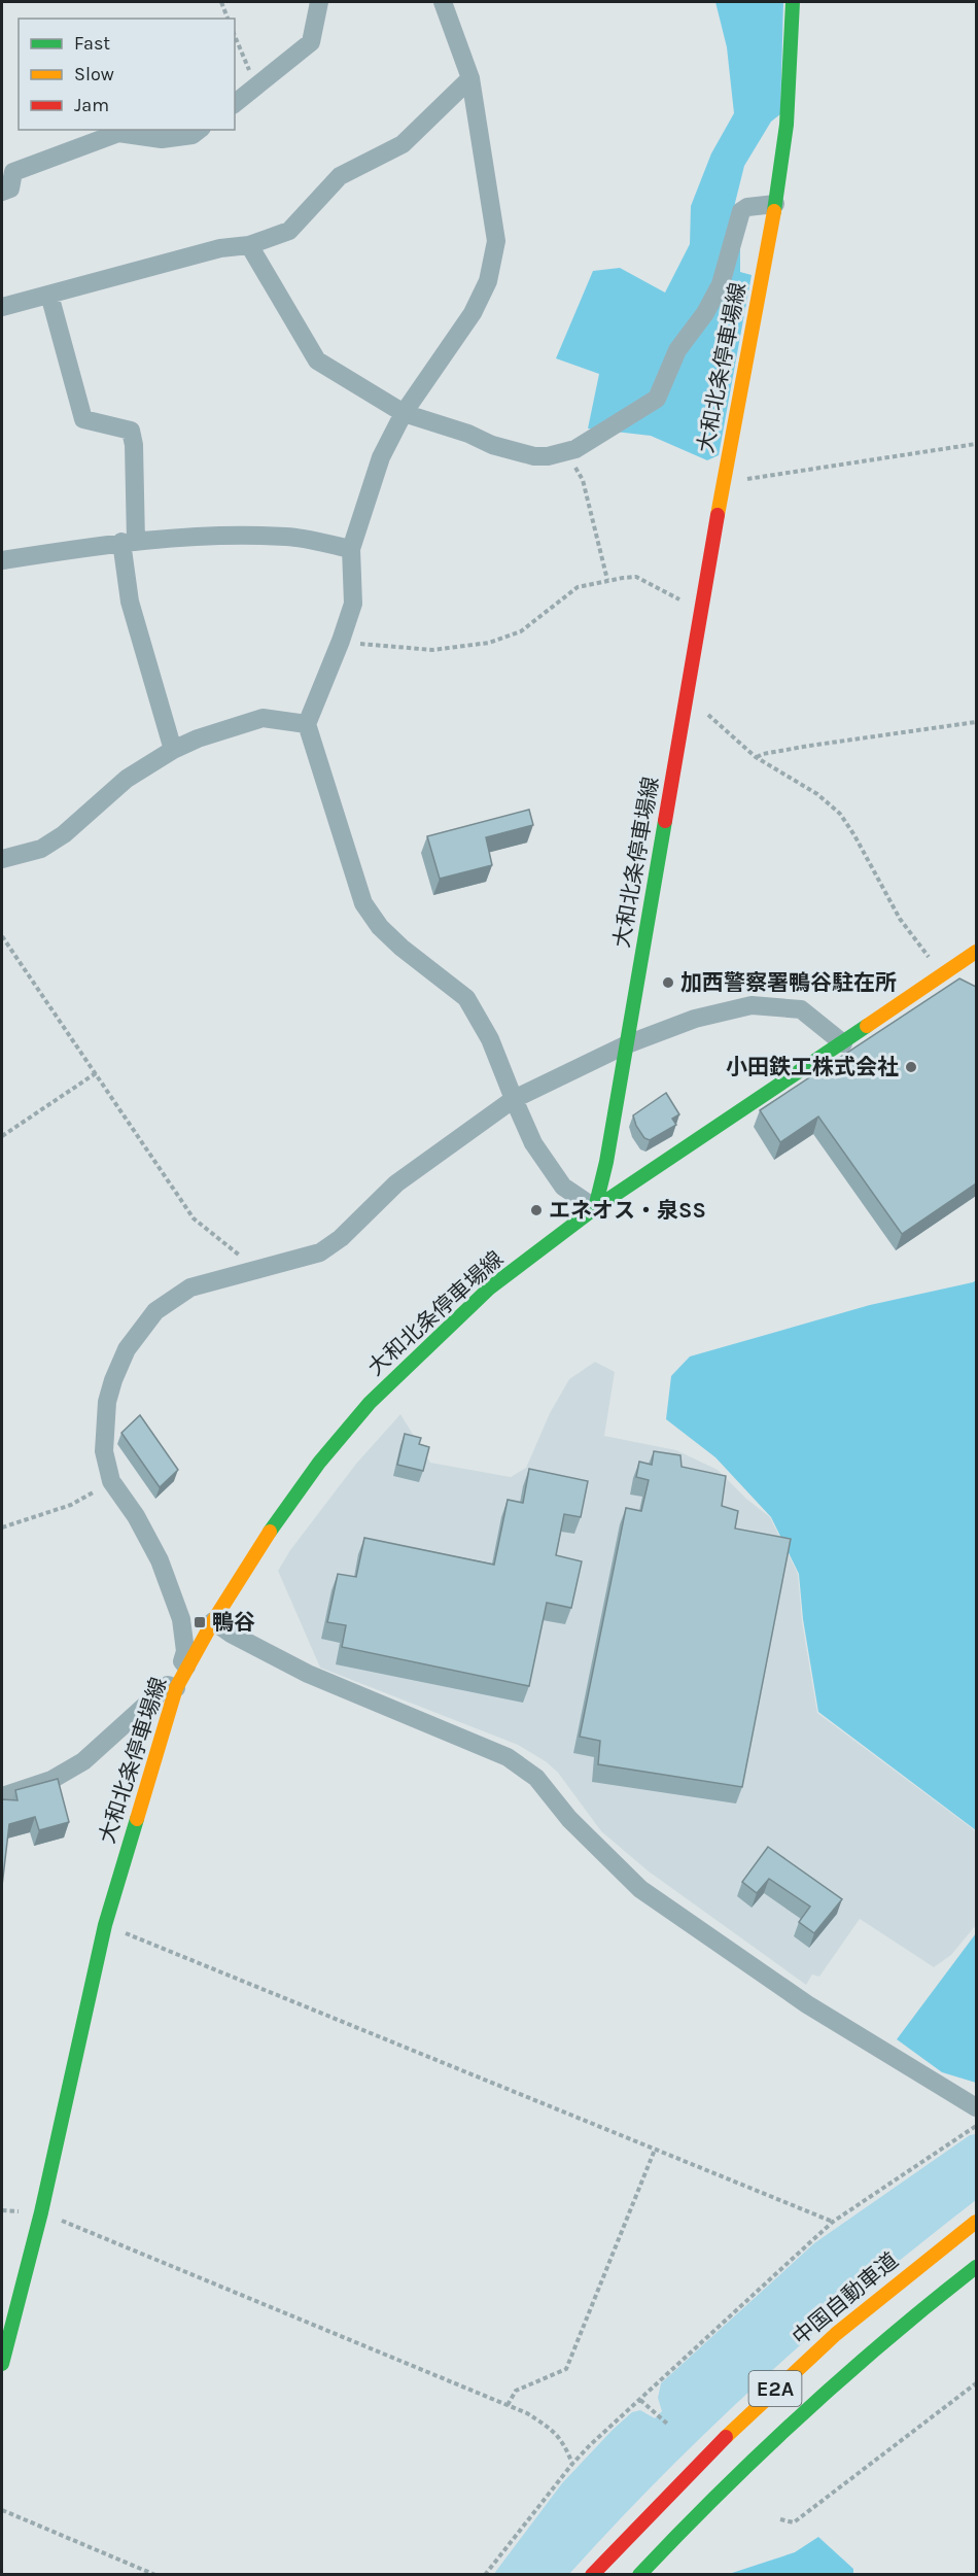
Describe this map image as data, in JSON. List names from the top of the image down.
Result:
{
  "streets": {
    "main road": ["大和北条停車場線", "中国自動車道", "E2A"]
  },
  "places": {
    "other": ["加西警察署鴨谷駐在所", "小田鉄工株式会社", "エネオス・泉SS"],
    "transit": ["鴨谷"]
  },
  "legend": ["Fast", "Slow", "Jam"]
}
